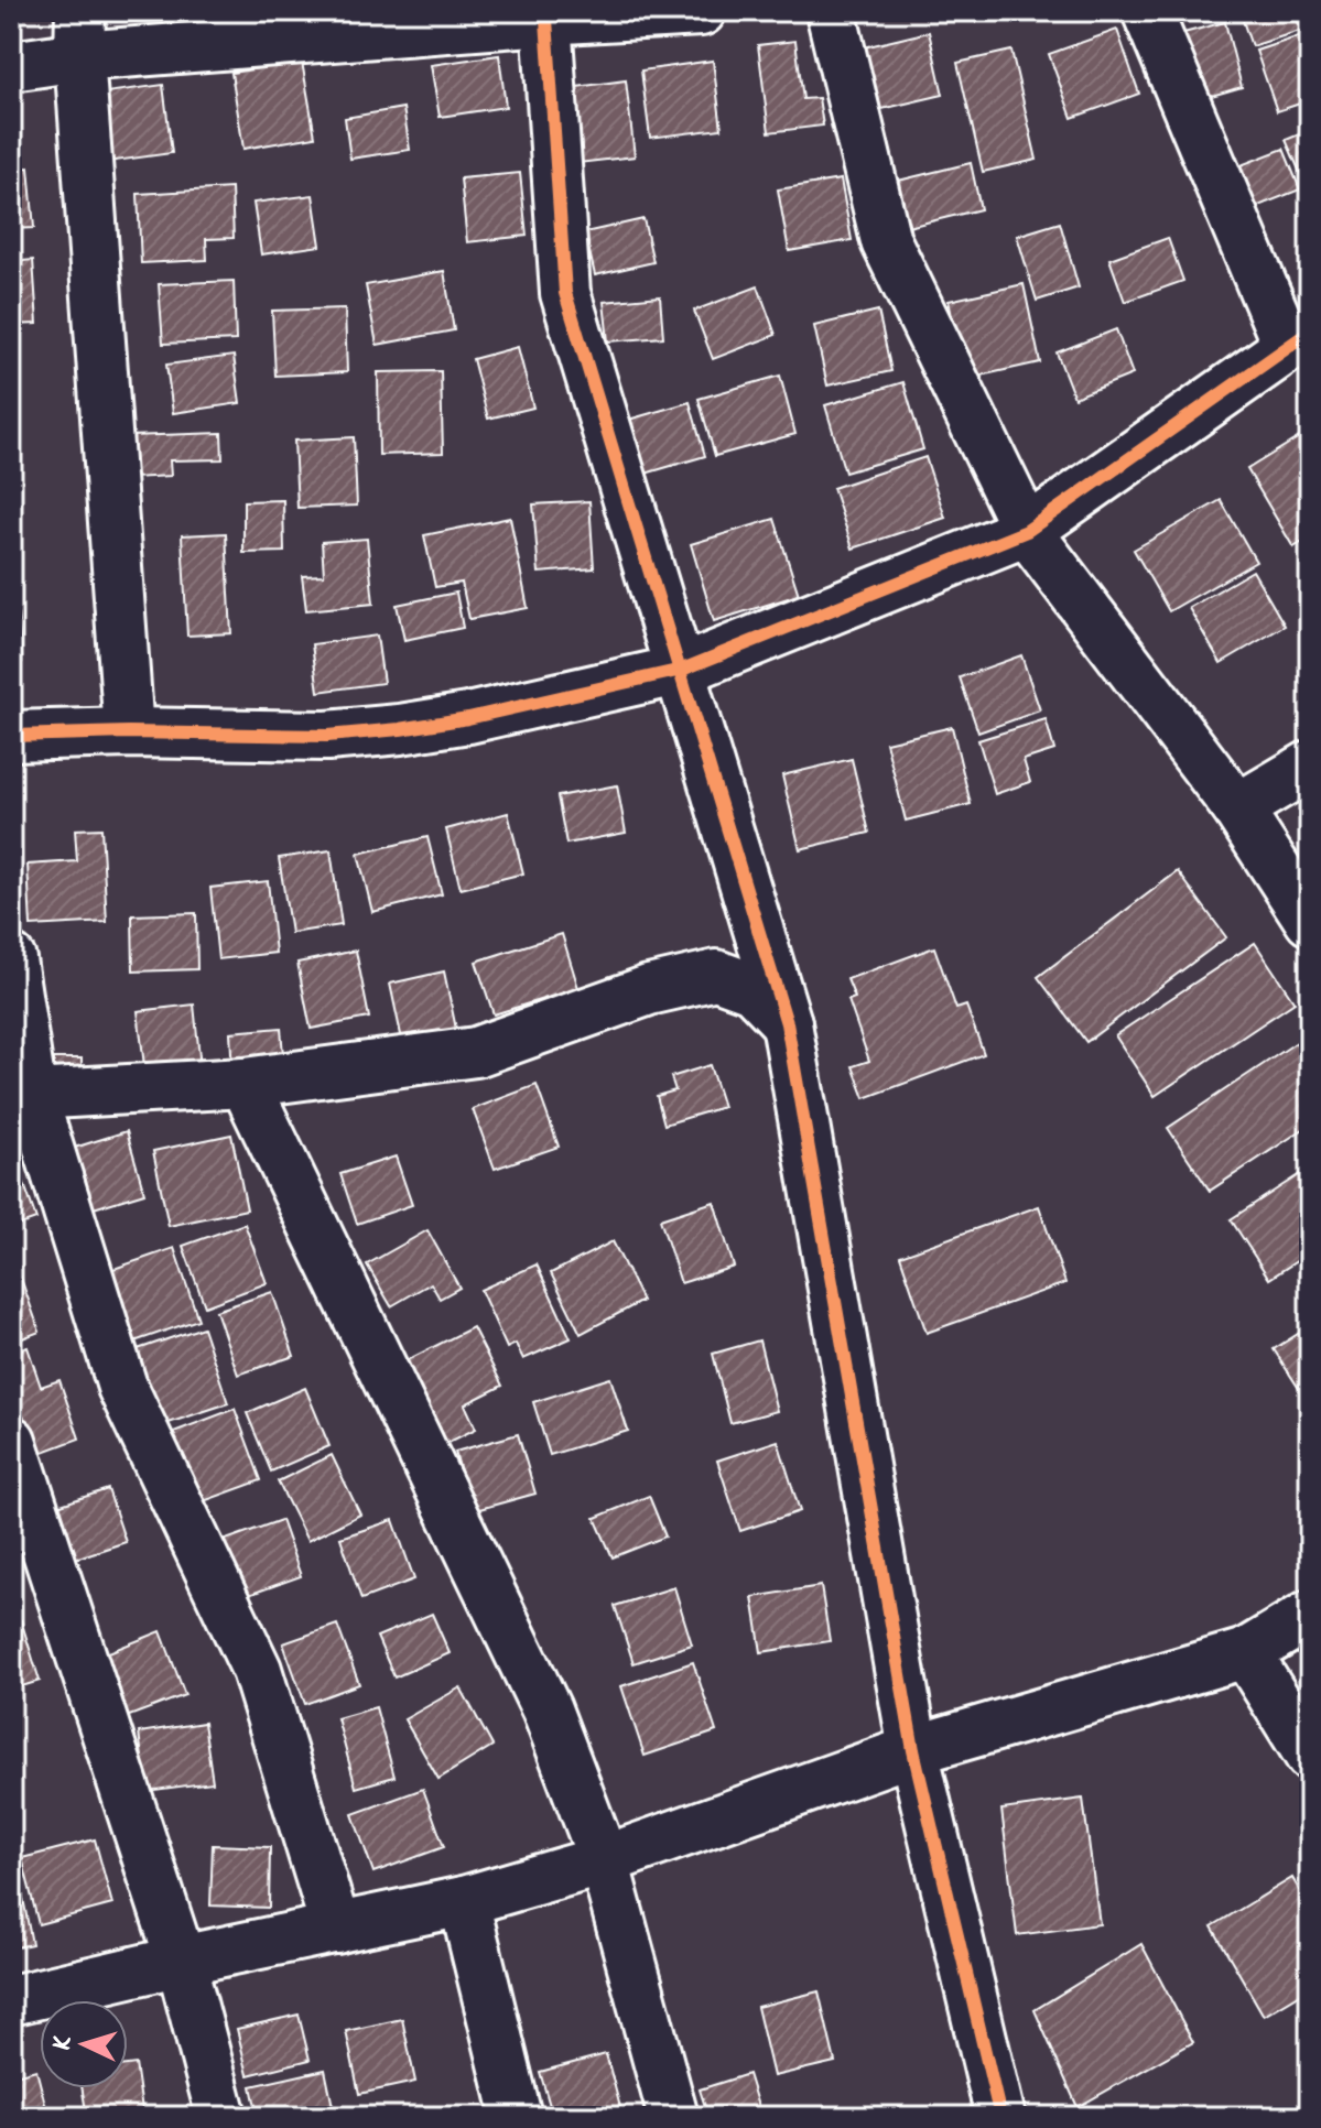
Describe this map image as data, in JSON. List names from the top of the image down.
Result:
{
  "north": "left"
}
